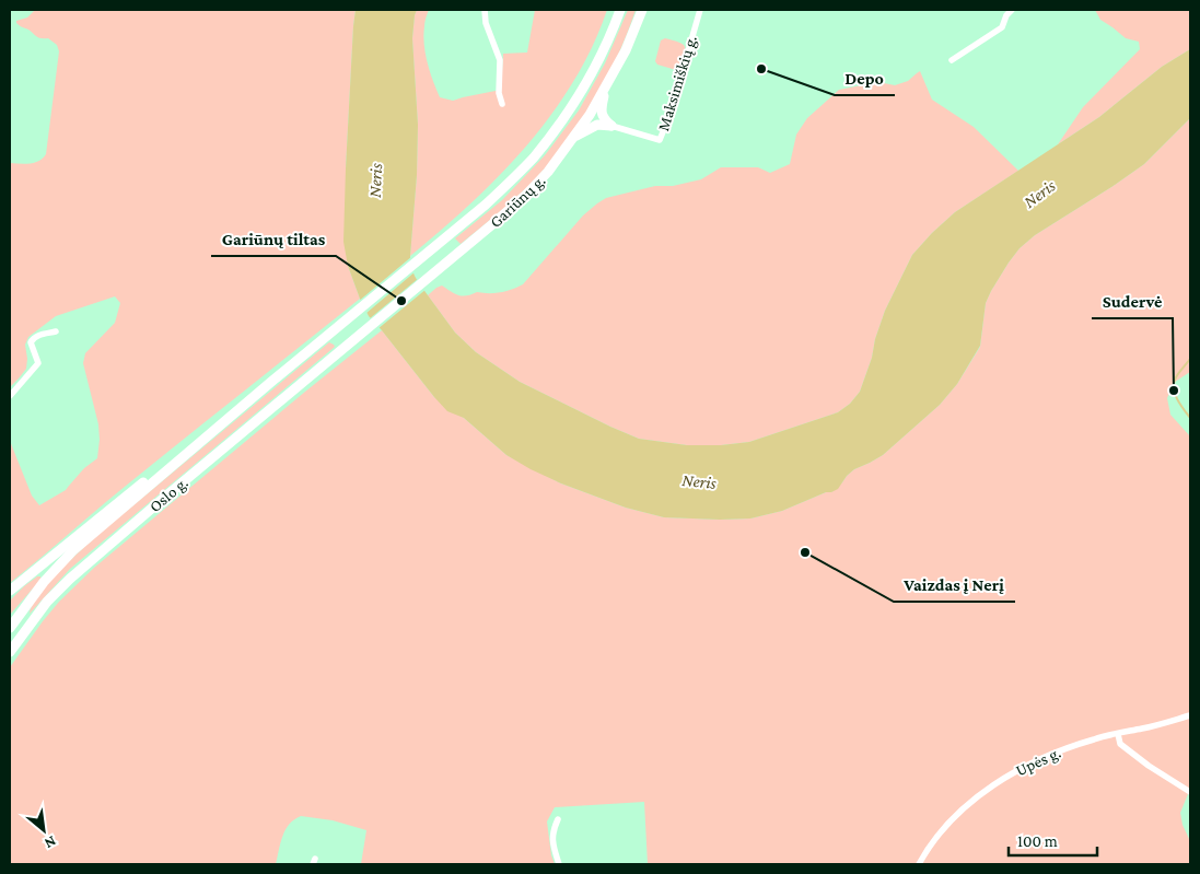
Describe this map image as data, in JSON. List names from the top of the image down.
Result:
{
  "streets": {
    "highway": ["Gariūnų g.", "Oslo g."],
    "street": ["Maksimiškių g.", "Upės g."]
  },
  "crossings": [
    ["Gariūnų g.", "Oslo g."]
  ],
  "water": ["Neris"],
  "places": [
    "Depo",
    "Gariūnų tiltas",
    "Sudervė",
    "Vaizdas į Nerį"
  ],
  "scale_bar": "100 m",
  "north": "bottom right"
}
